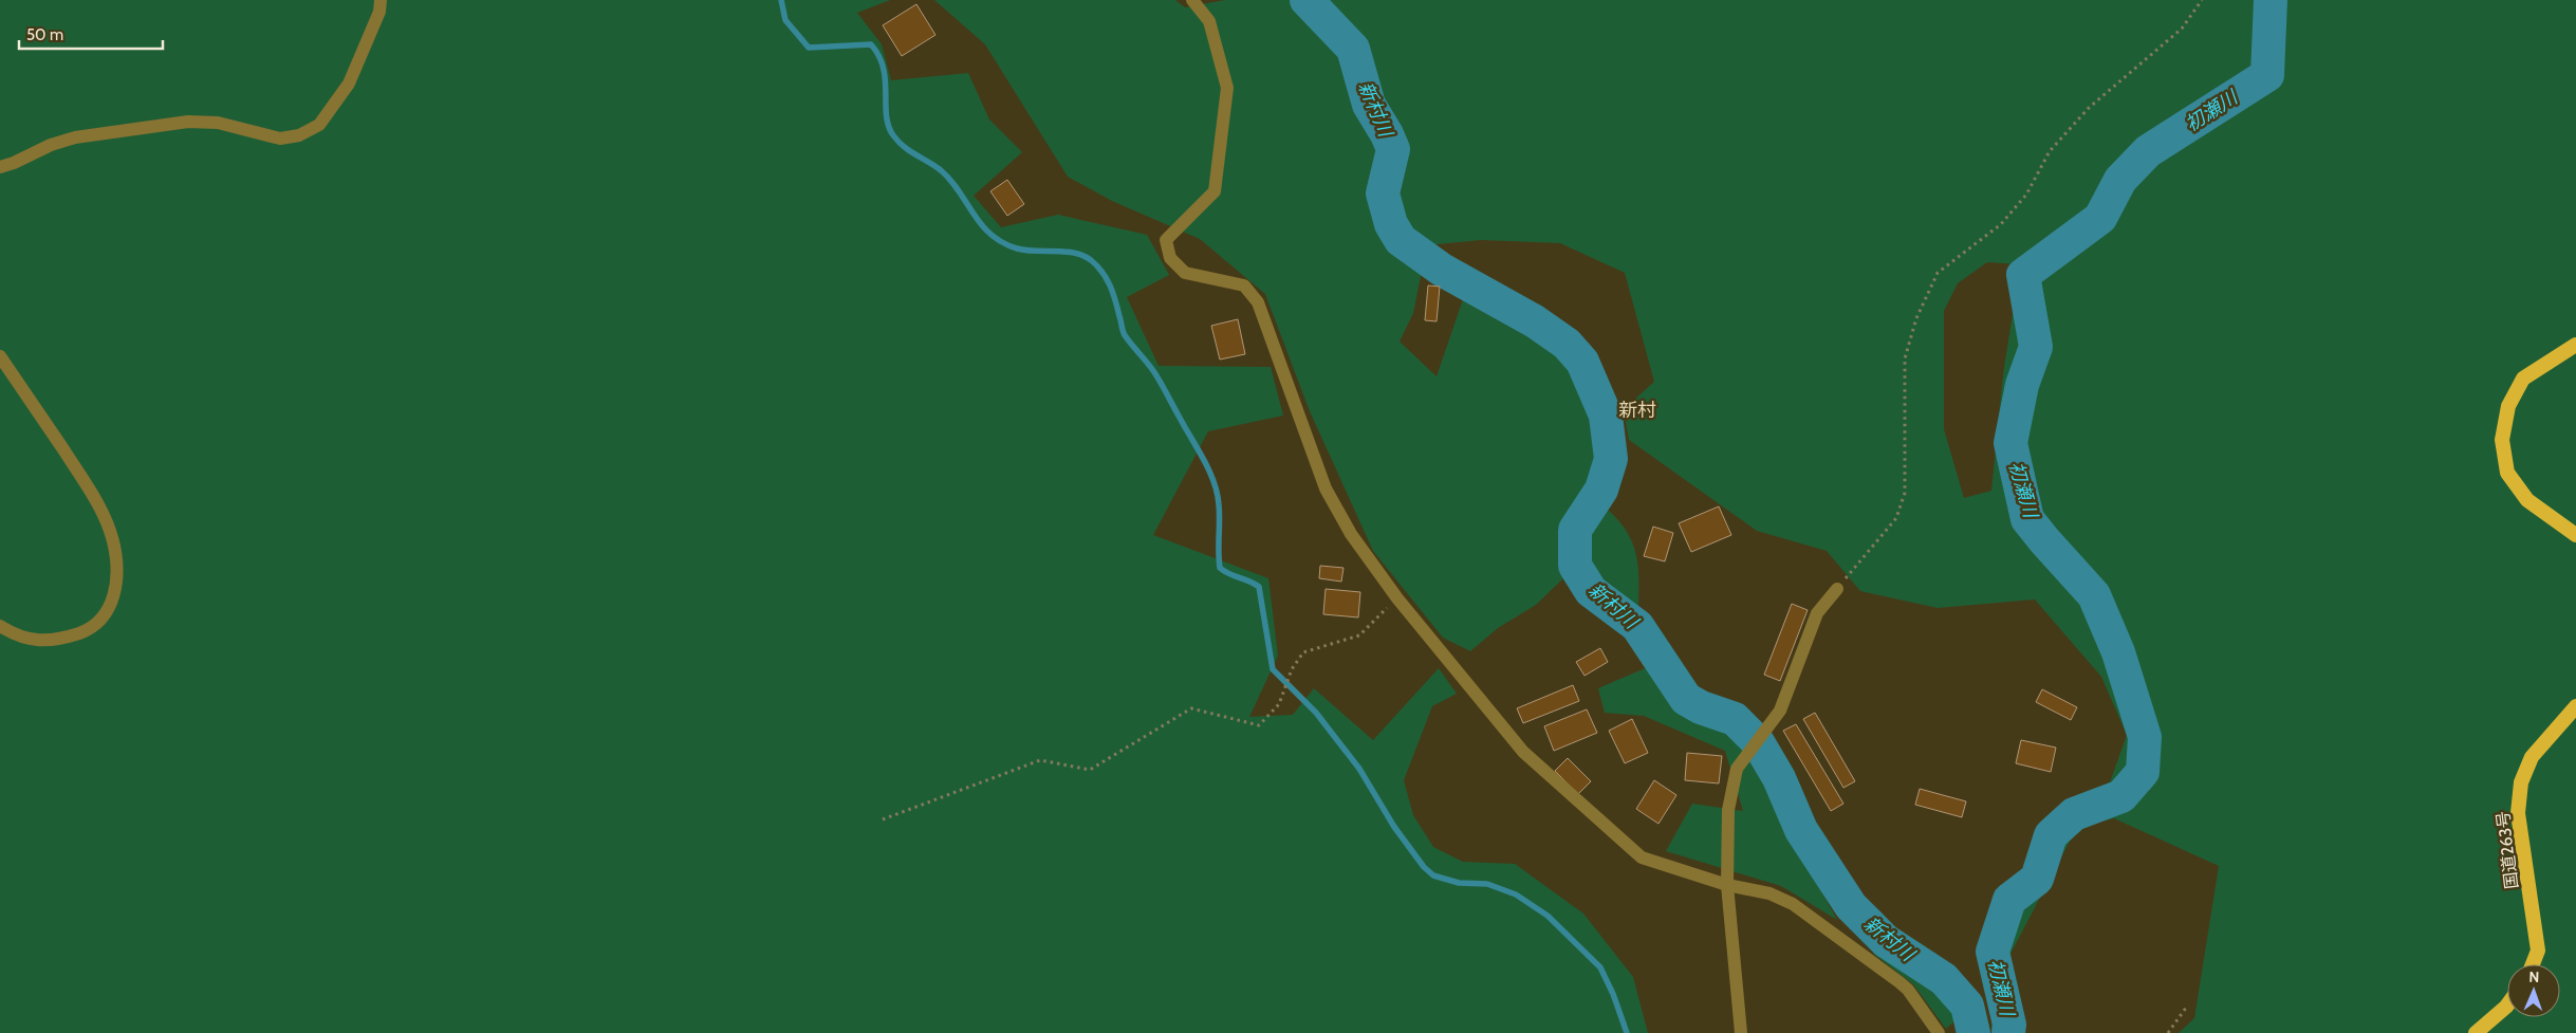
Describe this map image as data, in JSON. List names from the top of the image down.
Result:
{
  "streets": {
    "highway": ["国道263号"]
  },
  "districts": ["新村"],
  "water": ["新村川", "初瀬川"],
  "scale_bar": "50 m",
  "north": "top"
}
